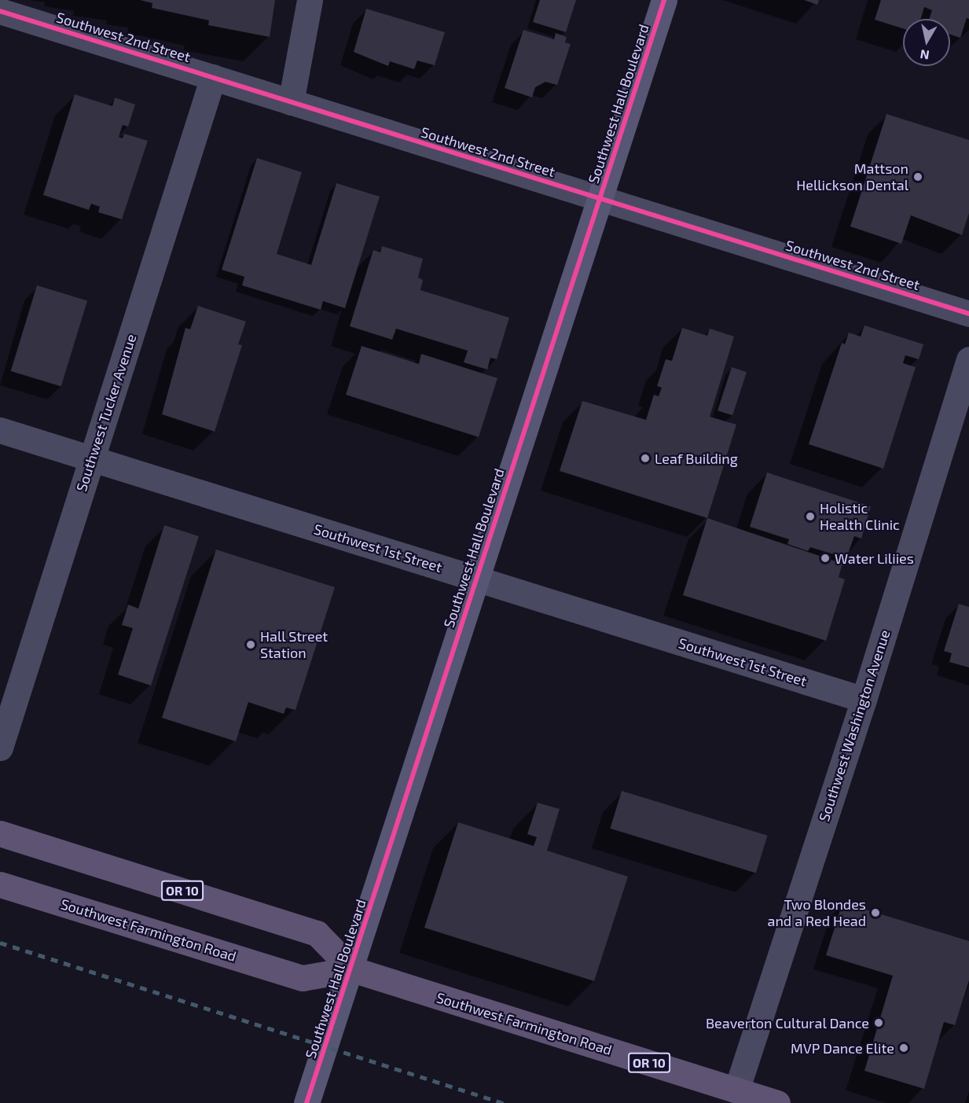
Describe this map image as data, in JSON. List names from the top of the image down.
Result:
{
  "streets": {
    "main road": ["Southwest Hall Boulevard", "OR 10", "Southwest Farmington Road"],
    "street": [
      "Southwest 2nd Street",
      "Southwest Tucker Avenue",
      "Southwest 1st Street",
      "Southwest Washington Avenue"
    ]
  },
  "crossings": [
    ["Southwest 2nd Street", "Southwest Hall Boulevard"],
    ["Southwest 2nd Street", "Southwest Tucker Avenue"],
    ["Southwest Hall Boulevard", "Southwest 1st Street"],
    ["Southwest Hall Boulevard", "Southwest Farmington Road"],
    ["Southwest Tucker Avenue", "Southwest 1st Street"],
    ["Southwest 1st Street", "Southwest Washington Avenue"],
    ["Southwest Washington Avenue", "Southwest Farmington Road"]
  ],
  "places": [
    "Mattson Hellickson Dental",
    "Leaf Building",
    "Holistic Health Clinic",
    "Water Liliies",
    "Hall Street Station",
    "Two Blondes and a Red Head",
    "Beaverton Cultural Dance",
    "MVP Dance Elite"
  ],
  "north": "bottom"
}
